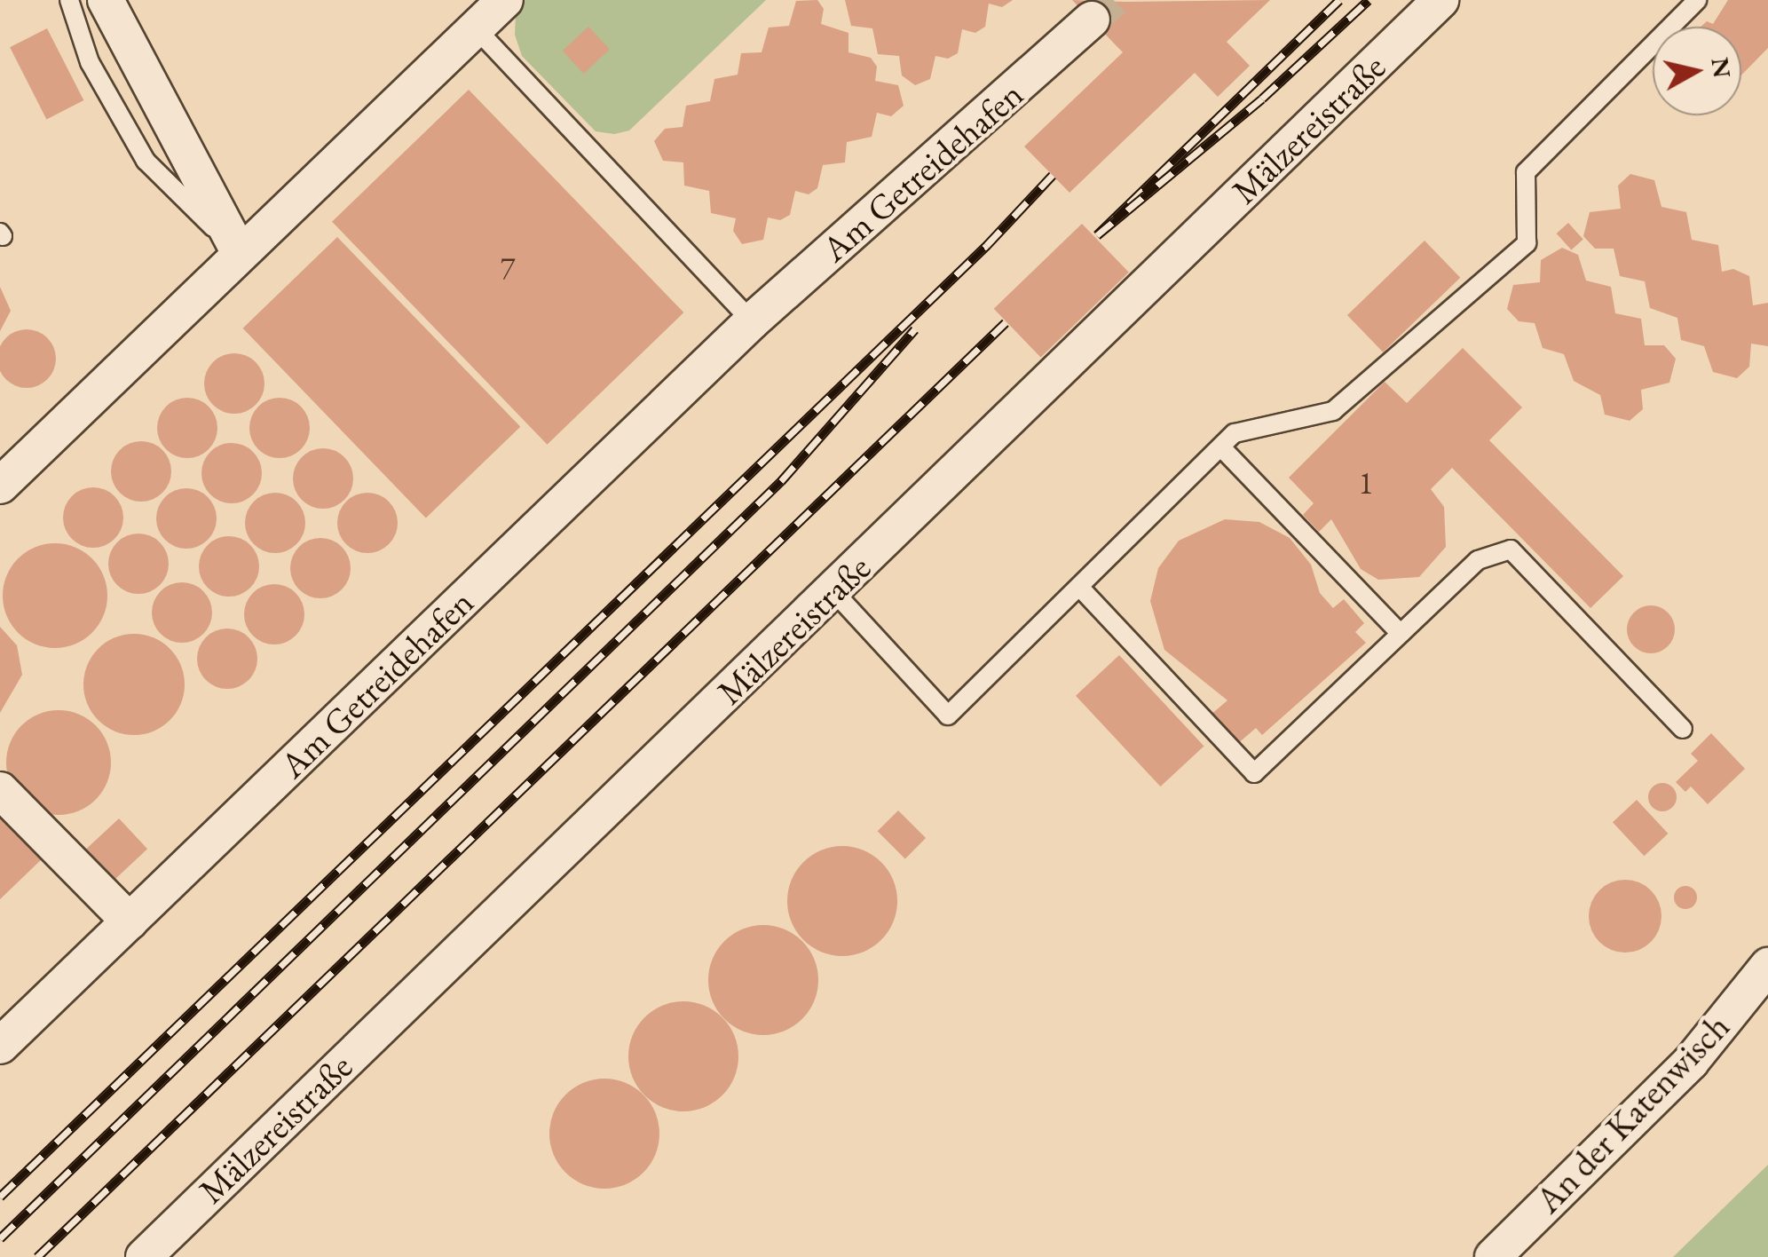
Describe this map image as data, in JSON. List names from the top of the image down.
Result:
{
  "streets": {
    "street": ["Mälzereistraße", "Am Getreidehafen", "An der Katenwisch"]
  },
  "house_numbers": ["7", "1"],
  "north": "right"
}
